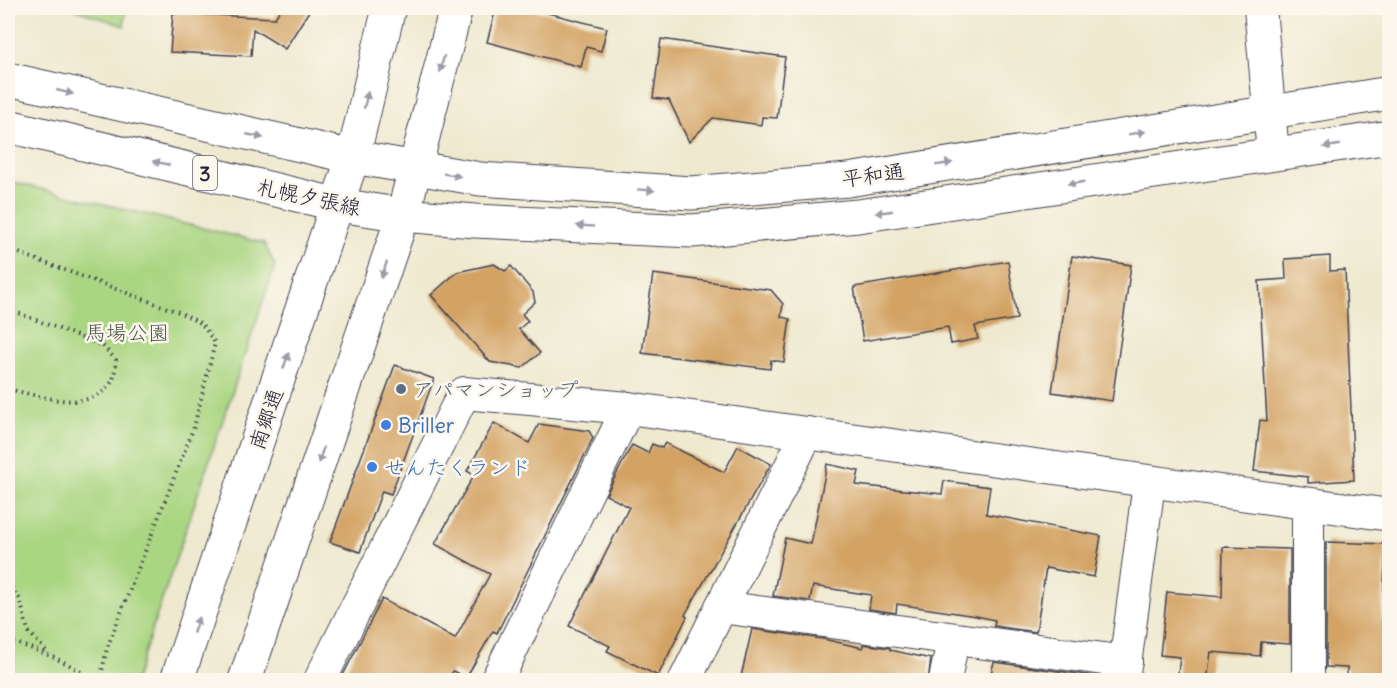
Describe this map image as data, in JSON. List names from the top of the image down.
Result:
{
  "streets": {
    "street": [
      "3",
      "平和通",
      "札幌夕張線",
      "南郷通"
    ]
  },
  "crossings": [
    ["3", "平和通"],
    ["3", "南郷通"],
    ["平和通", "札幌夕張線"],
    ["平和通", "南郷通"],
    ["札幌夕張線", "南郷通"]
  ],
  "parks": ["馬場公園"],
  "places": ["アパマンショップ", "Briller", "せんたくランド"]
}
